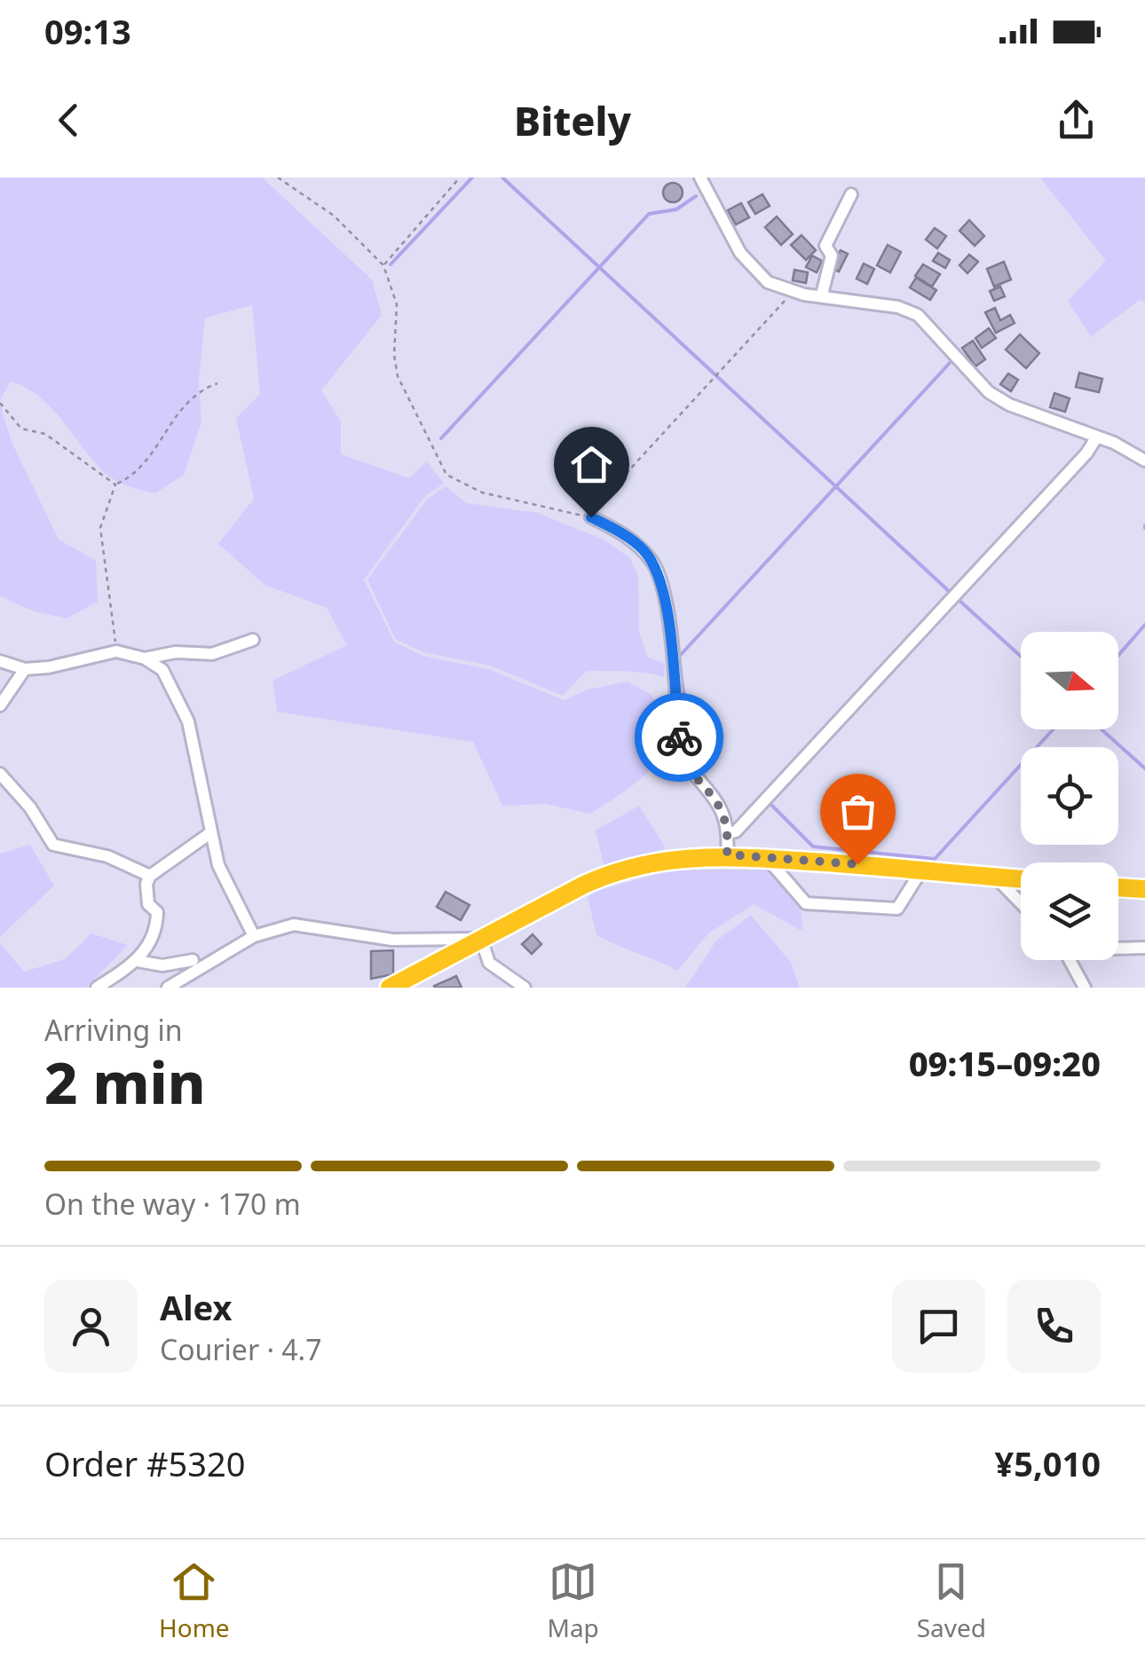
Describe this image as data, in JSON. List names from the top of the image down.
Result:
{
  "north": "right",
  "page": {
    "status": "09:13",
    "header": "Bitely",
    "heading": ["2 min", "Arriving in", "09:15–09:20"],
    "panel": [
      "Alex",
      "Courier · 4.7",
      "Order #5320",
      "¥5,010"
    ],
    "bar": "On the way · 170 m",
    "tabs": ["Home", "Map", "Saved"]
  }
}
